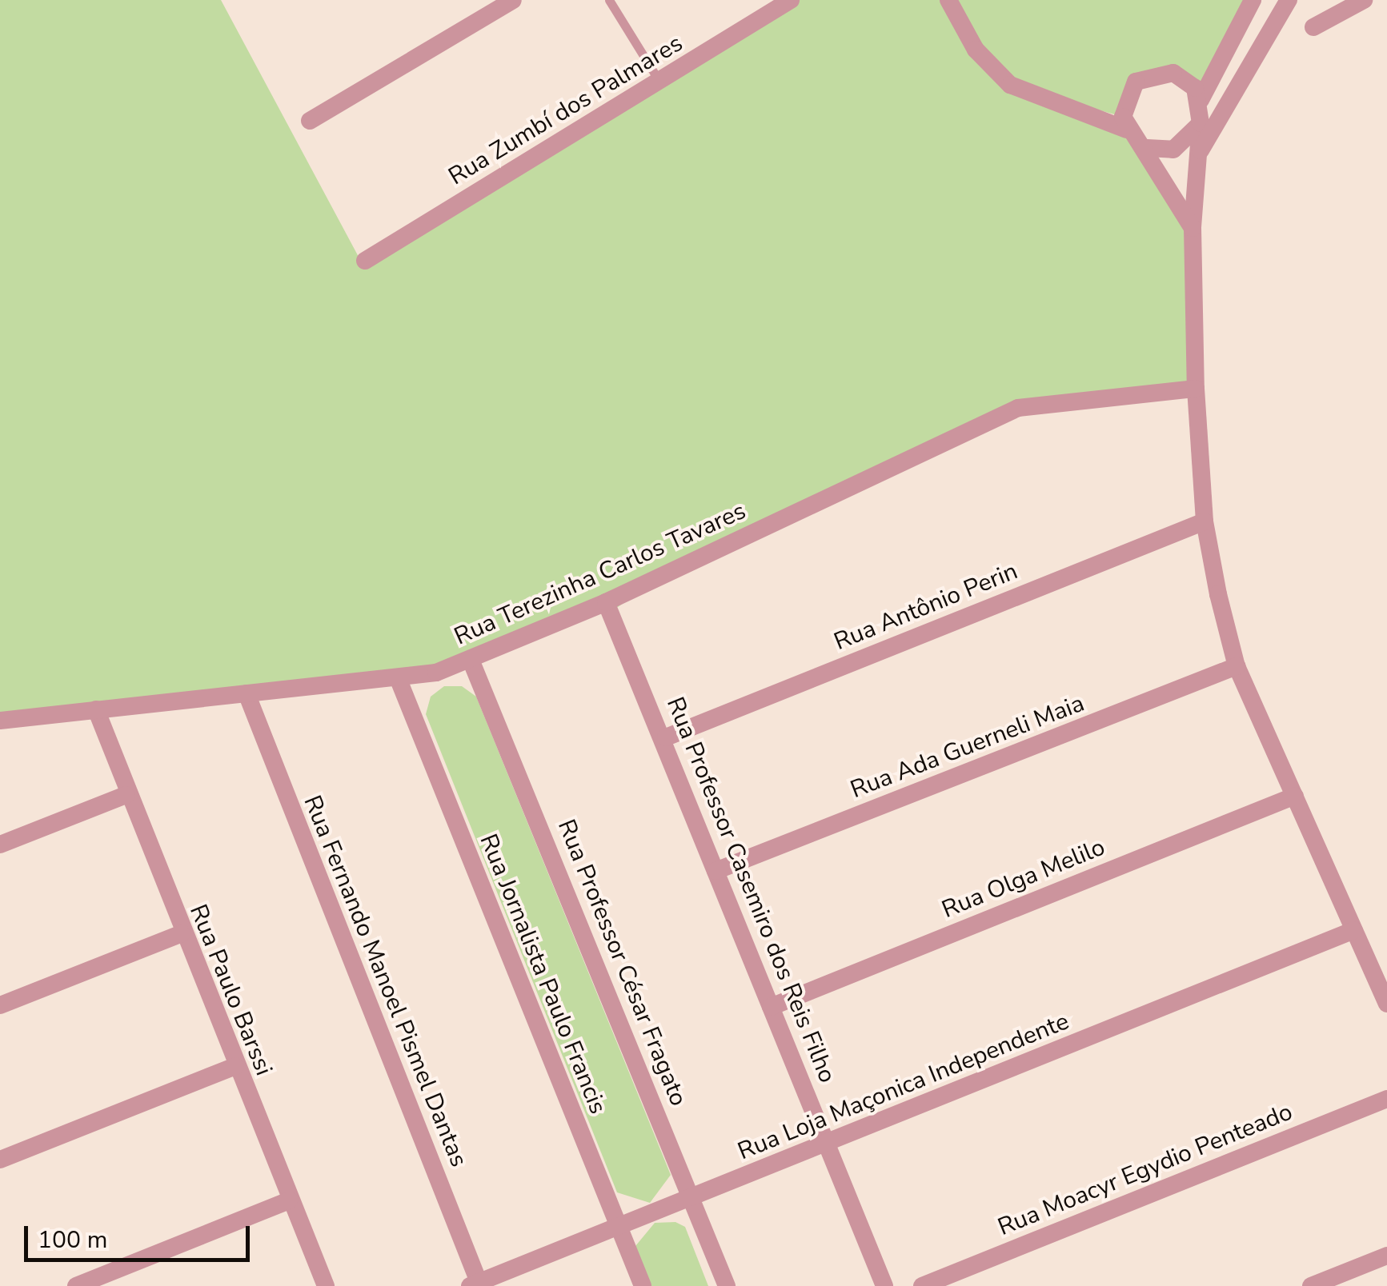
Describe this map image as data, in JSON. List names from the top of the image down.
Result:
{
  "streets": {
    "street": [
      "Rua Zumbí dos Palmares",
      "Rua Terezinha Carlos Tavares",
      "Rua Antônio Perin",
      "Rua Ada Guerneli Maia",
      "Rua Olga Melilo",
      "Rua Professor Casemiro dos Reis Filho",
      "Rua Professor César Fragato",
      "Rua Jornalista Paulo Francis",
      "Rua Fernando Manoel Pismel Dantas",
      "Rua Paulo Barssi",
      "Rua Loja Maçonica Independente",
      "Rua Moacyr Egydio Penteado"
    ]
  },
  "crossings": [
    ["Rua Terezinha Carlos Tavares", "Rua Professor Casemiro dos Reis Filho"],
    ["Rua Terezinha Carlos Tavares", "Rua Professor César Fragato"],
    ["Rua Terezinha Carlos Tavares", "Rua Jornalista Paulo Francis"],
    ["Rua Terezinha Carlos Tavares", "Rua Fernando Manoel Pismel Dantas"],
    ["Rua Terezinha Carlos Tavares", "Rua Paulo Barssi"],
    ["Rua Antônio Perin", "Rua Professor Casemiro dos Reis Filho"],
    ["Rua Ada Guerneli Maia", "Rua Professor Casemiro dos Reis Filho"],
    ["Rua Olga Melilo", "Rua Professor Casemiro dos Reis Filho"],
    ["Rua Professor Casemiro dos Reis Filho", "Rua Loja Maçonica Independente"],
    ["Rua Professor César Fragato", "Rua Loja Maçonica Independente"],
    ["Rua Jornalista Paulo Francis", "Rua Loja Maçonica Independente"],
    ["Rua Fernando Manoel Pismel Dantas", "Rua Loja Maçonica Independente"]
  ],
  "scale_bar": "100 m"
}
